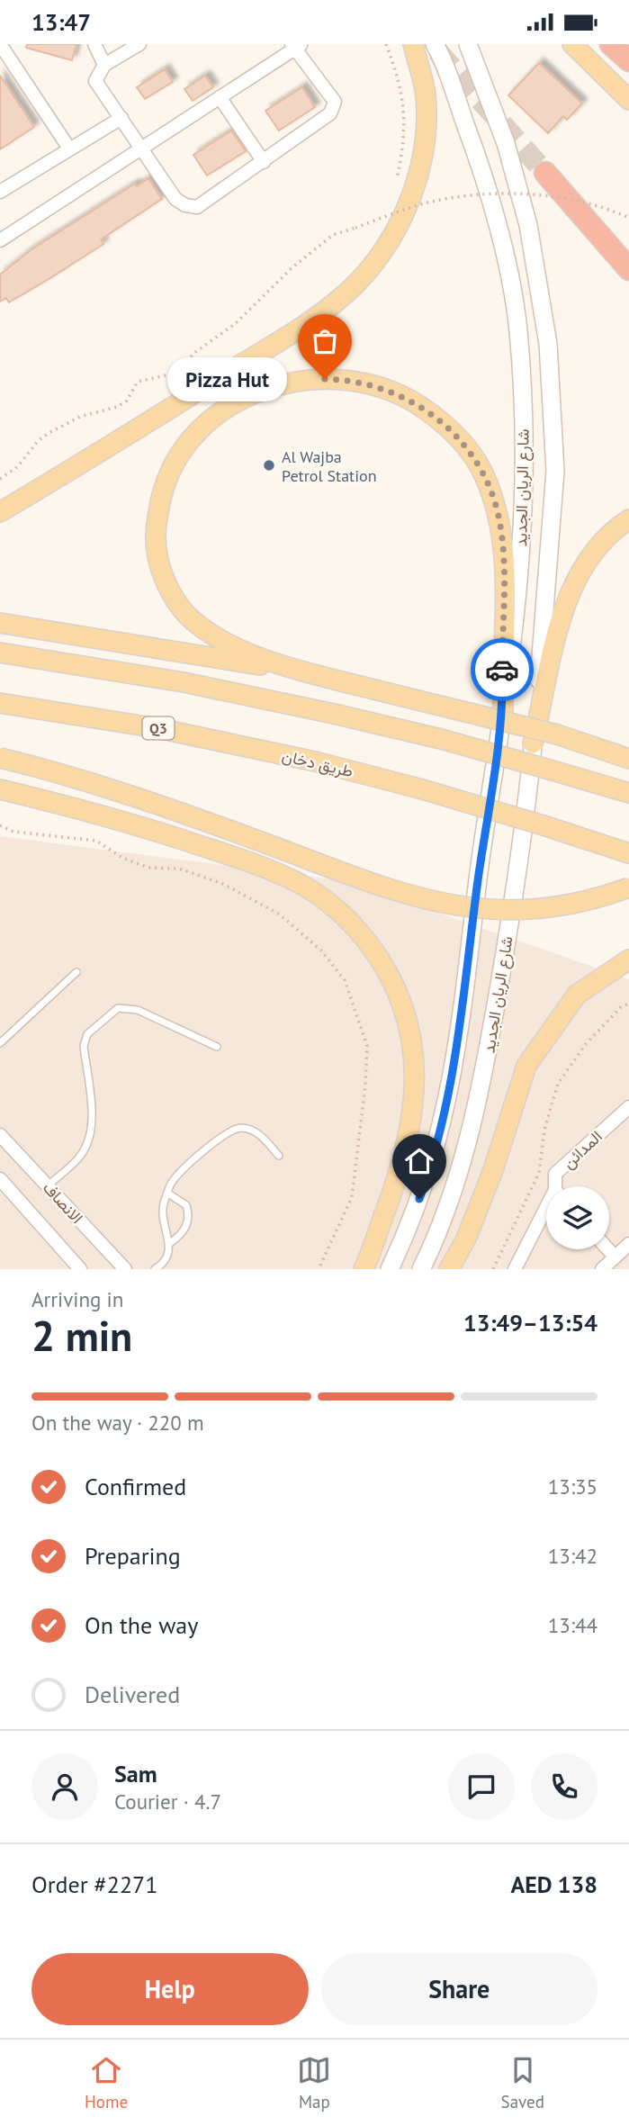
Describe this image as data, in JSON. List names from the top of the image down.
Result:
{
  "streets": {
    "main road": ["شارع الريان الجديد", "Q3", "طريق دخان"],
    "street": ["المدائن", "الانصاف"]
  },
  "places": ["Pizza Hut", "Al Wajba Petrol Station"],
  "page": {
    "status": "13:47",
    "bubble": "Pizza Hut",
    "heading": ["2 min", "Arriving in", "13:49–13:54"],
    "panel": [
      "Sam",
      "Courier · 4.7",
      "Order #2271",
      "AED 138"
    ],
    "bar": "On the way · 220 m",
    "list": [
      ["Confirmed", "13:35"],
      ["Preparing", "13:42"],
      ["On the way", "13:44"],
      "Delivered"
    ],
    "buttons": ["Help", "Share"],
    "tabs": ["Home", "Map", "Saved"]
  }
}
